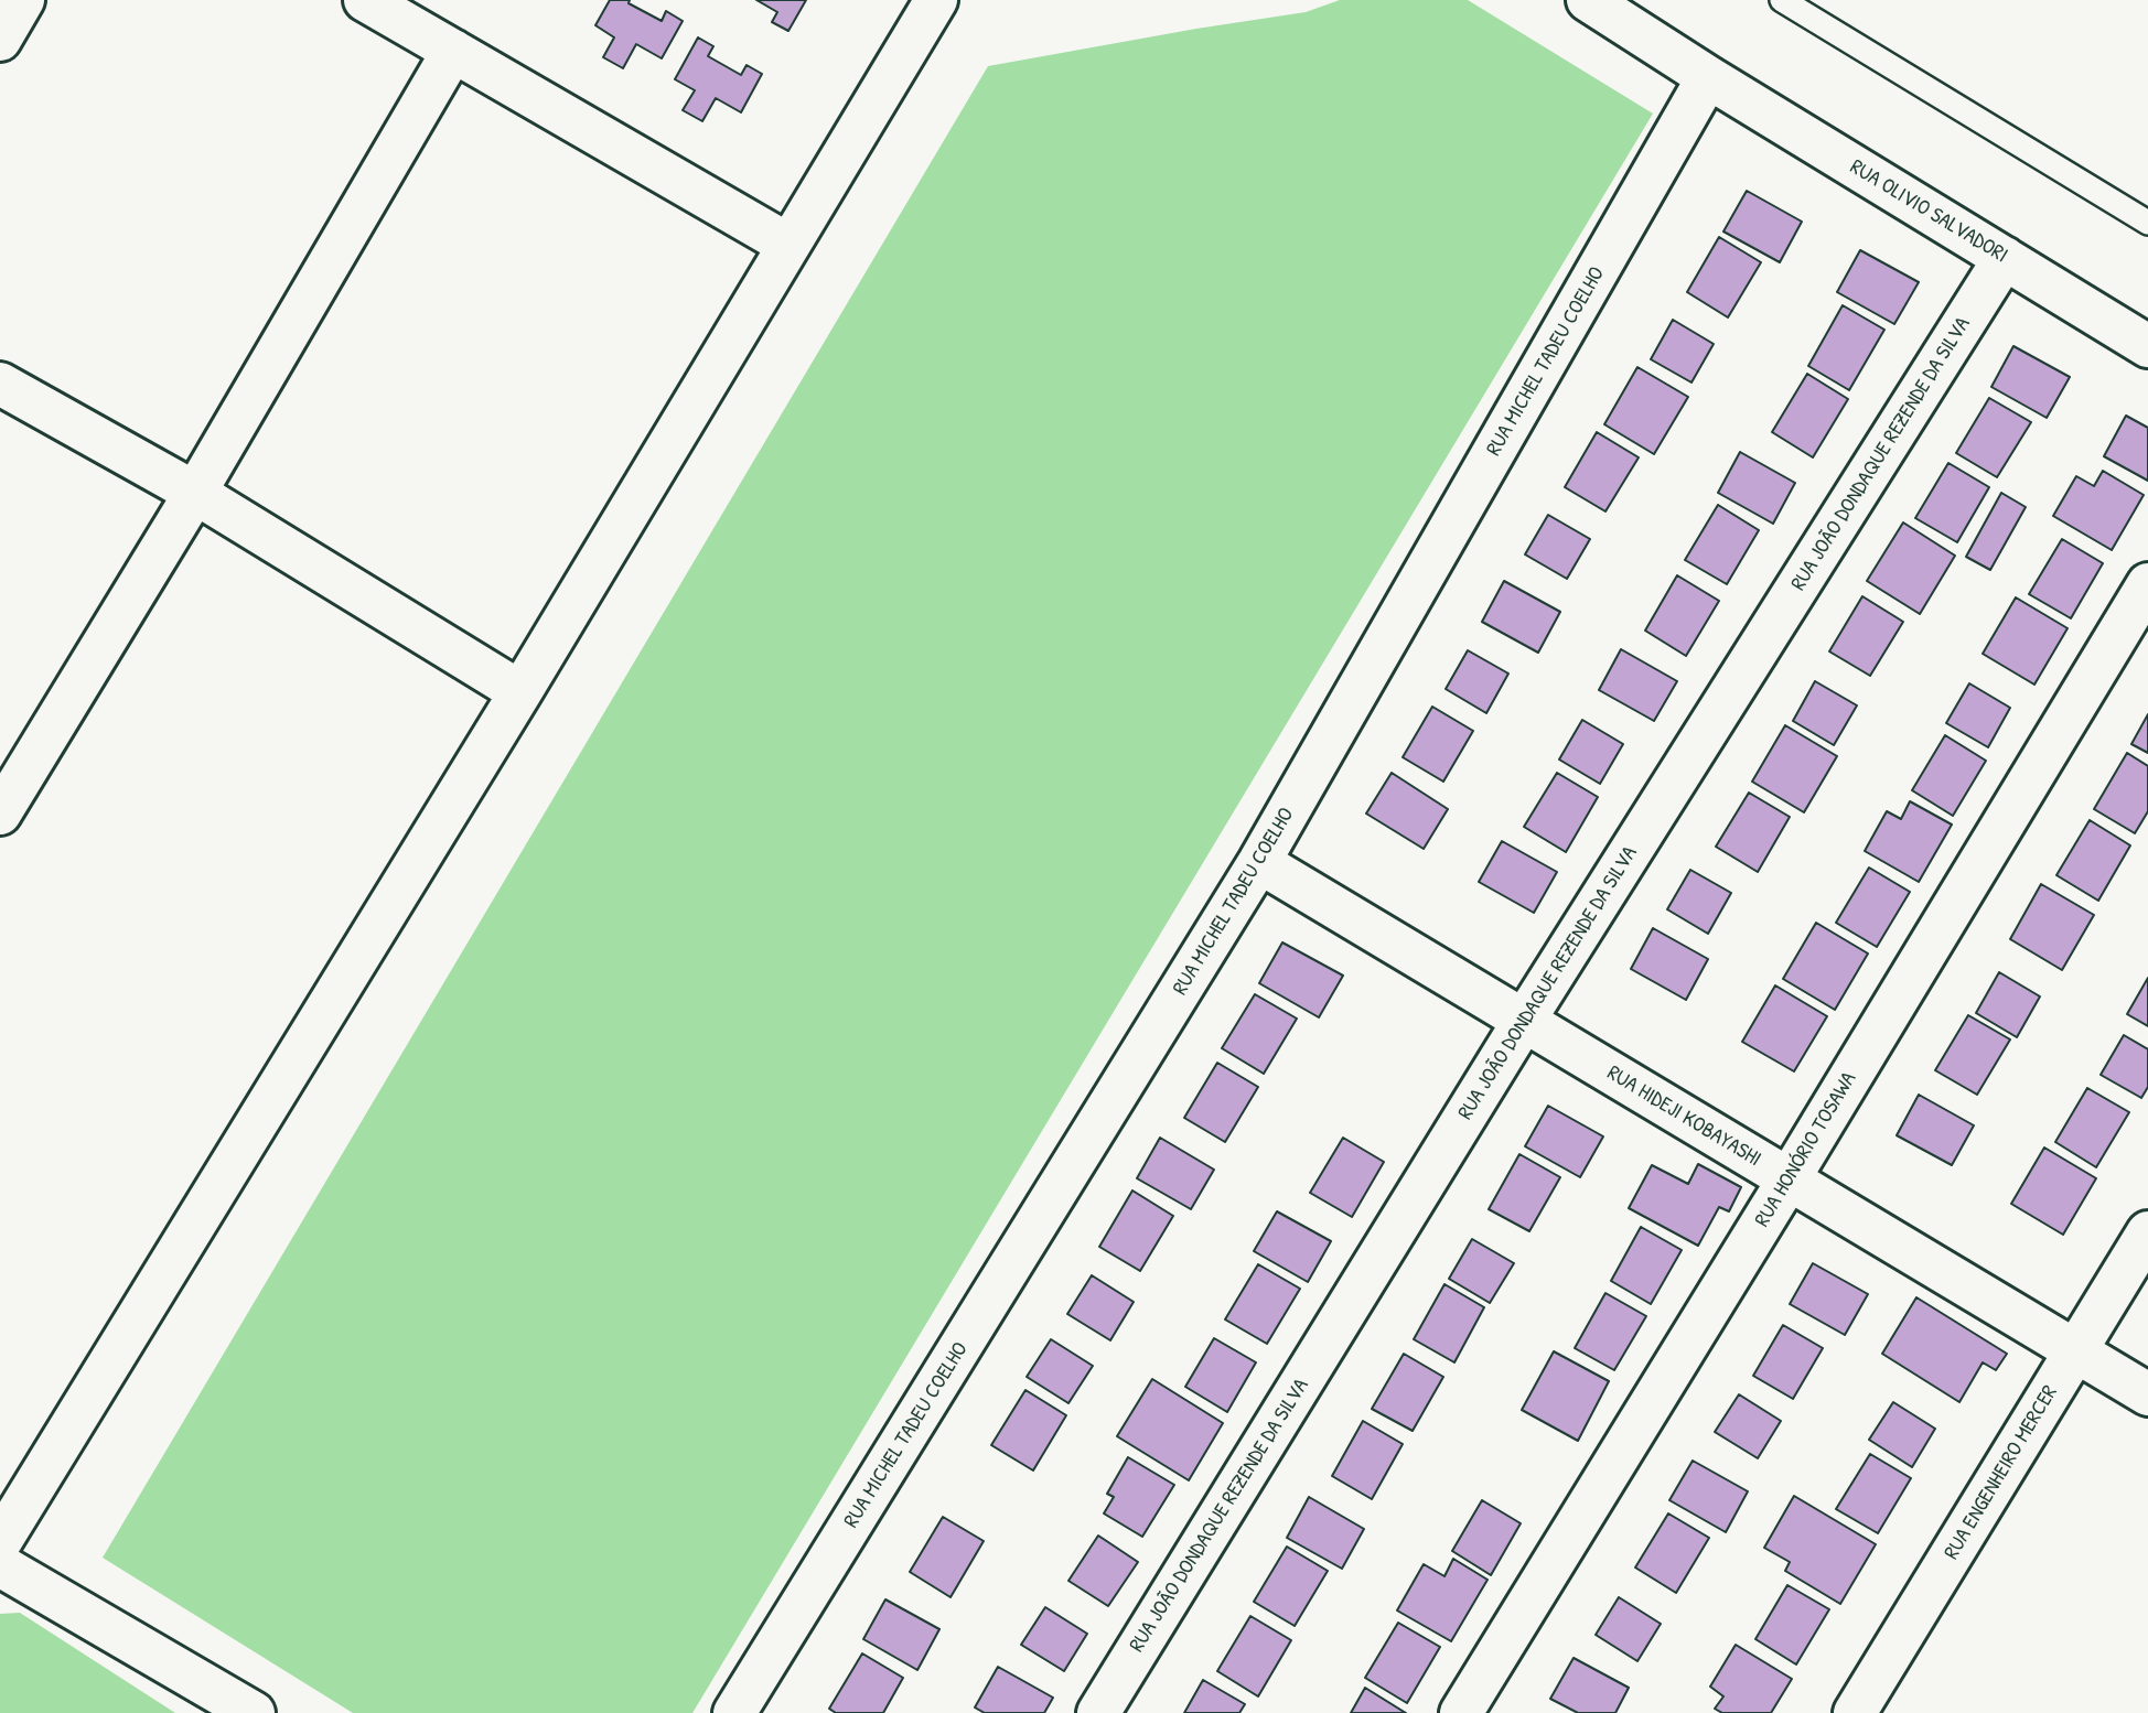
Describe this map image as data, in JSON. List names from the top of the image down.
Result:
{
  "streets": {
    "street": [
      "RUA OLIVIO SALVADORI",
      "RUA MICHEL TADEU COELHO",
      "RUA JOÃO DONDAQUE REZENDE DA SILVA",
      "RUA HIDEJI KOBAYASHI",
      "RUA HONÓRIO TOSAWA",
      "RUA ENGENHEIRO MERCER"
    ]
  },
  "crossings": [
    ["RUA OLIVIO SALVADORI", "RUA MICHEL TADEU COELHO"],
    ["RUA OLIVIO SALVADORI", "RUA JOÃO DONDAQUE REZENDE DA SILVA"],
    ["RUA MICHEL TADEU COELHO", "RUA HIDEJI KOBAYASHI"],
    ["RUA JOÃO DONDAQUE REZENDE DA SILVA", "RUA HIDEJI KOBAYASHI"],
    ["RUA HIDEJI KOBAYASHI", "RUA HONÓRIO TOSAWA"],
    ["RUA HIDEJI KOBAYASHI", "RUA ENGENHEIRO MERCER"]
  ]
}
